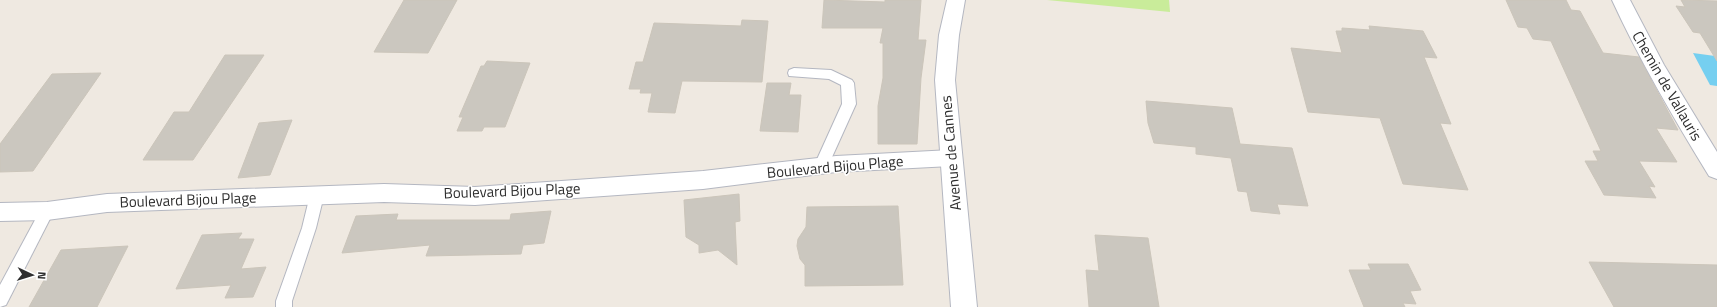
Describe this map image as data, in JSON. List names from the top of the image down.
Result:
{
  "streets": {
    "street": ["Chemin de Vallauris", "Avenue de Cannes", "Boulevard Bijou Plage"]
  },
  "crossings": [
    ["Avenue de Cannes", "Boulevard Bijou Plage"]
  ],
  "north": "right"
}
